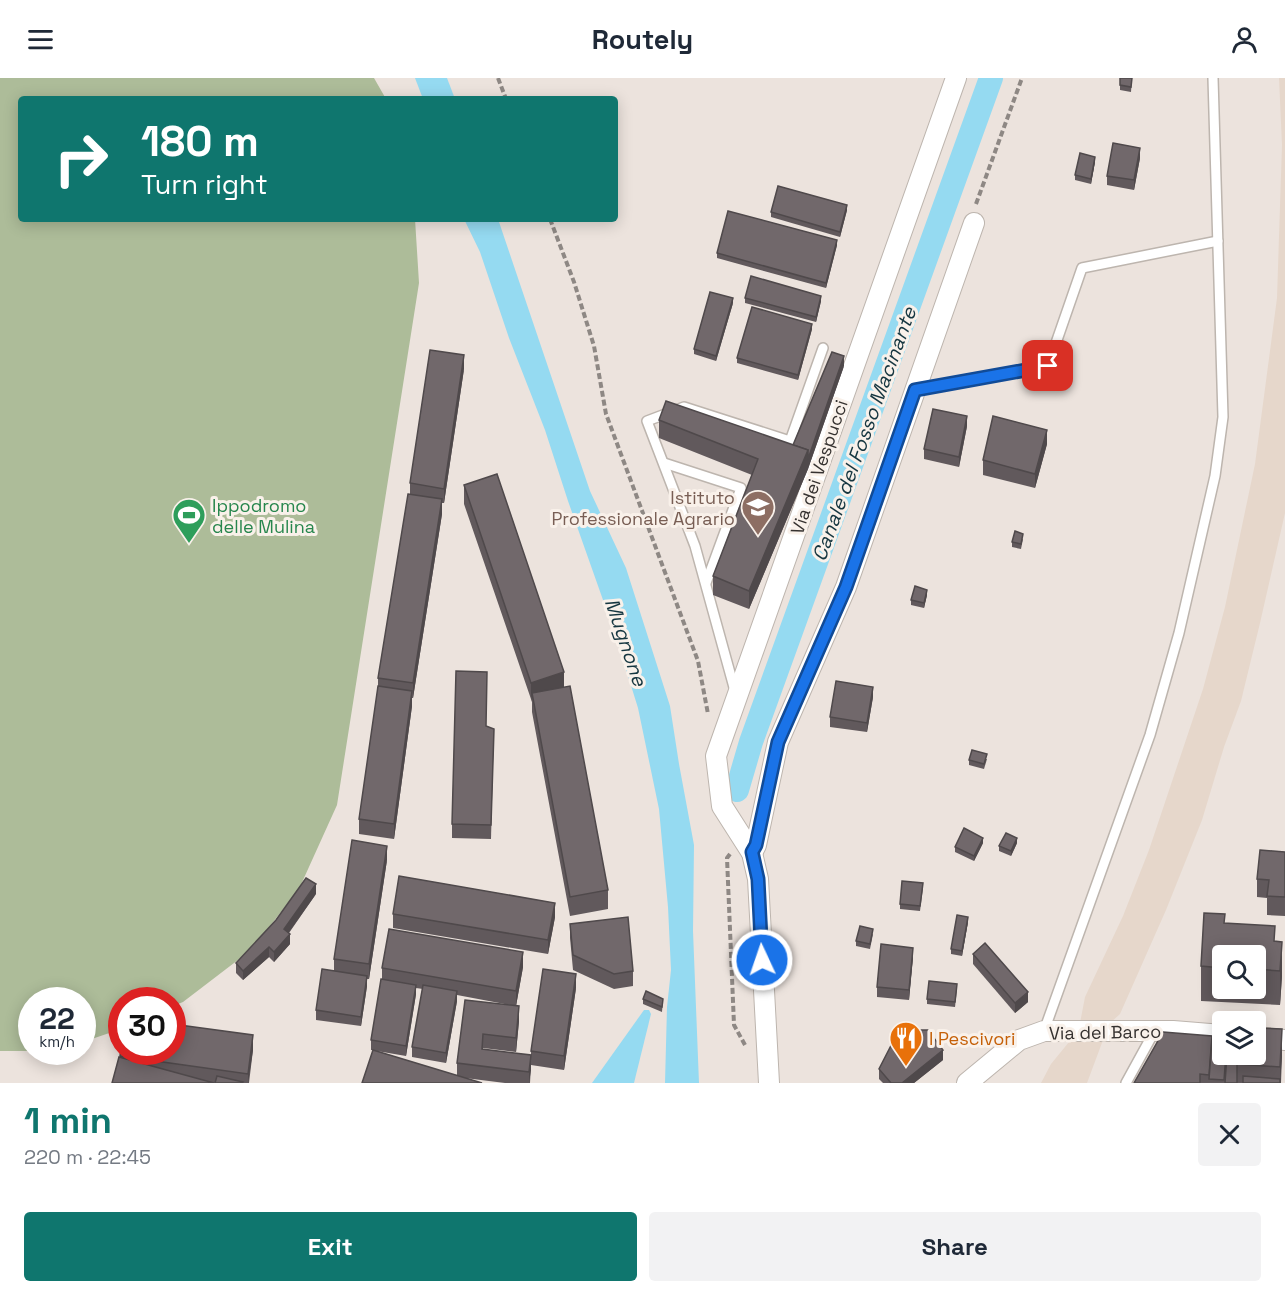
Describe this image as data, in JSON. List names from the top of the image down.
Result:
{
  "streets": {
    "street": ["Via dei Vespucci", "Via del Barco"]
  },
  "water": ["Canale del Fosso Macinante", "Mugnone"],
  "places": {
    "school or university": ["Istituto Professionale Agrario"],
    "sports": ["Ippodromo delle Mulina"],
    "restaurant": ["I Pescivori"]
  },
  "page": {
    "header": "Routely",
    "turn": ["180 m", "Turn right"],
    "speed": "22 km/h",
    "limit": "30",
    "heading": ["1 min", "220 m · 22:45"],
    "buttons": ["Exit", "Share"]
  }
}
